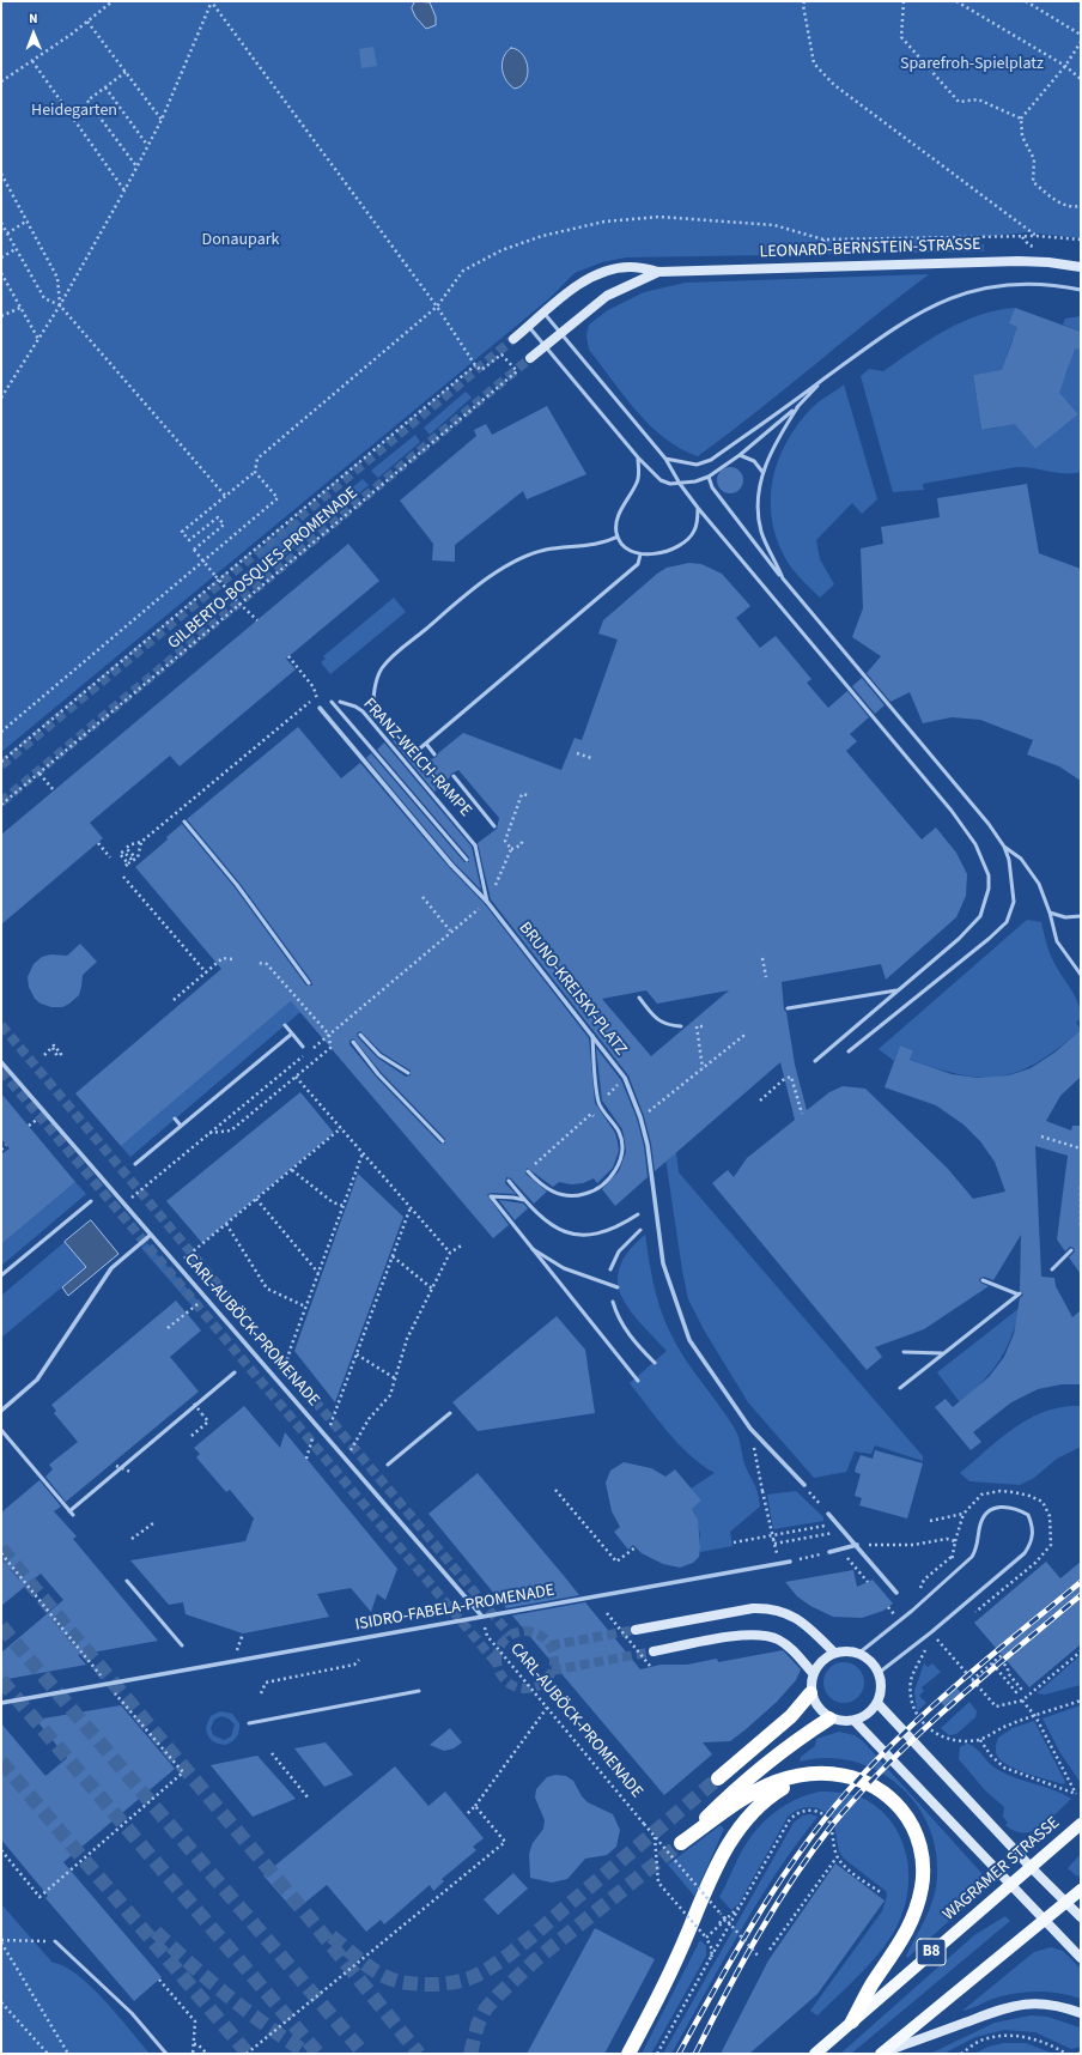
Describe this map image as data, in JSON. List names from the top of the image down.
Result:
{
  "streets": {
    "main road": ["LEONARD-BERNSTEIN-STRASSE", "WAGRAMER STRASSE", "B8"],
    "street": ["BRUNO-KREISKY-PLATZ", "CARL-AUBÖCK-PROMENADE", "ISIDRO-FABELA-PROMENADE"],
    "lane": ["FRANZ-WEICH-RAMPE"],
    "path": ["GILBERTO-BOSQUES-PROMENADE"]
  },
  "crossings": [
    ["FRANZ-WEICH-RAMPE", "BRUNO-KREISKY-PLATZ"],
    ["CARL-AUBÖCK-PROMENADE", "ISIDRO-FABELA-PROMENADE"]
  ],
  "parks": ["Sparefroh-Spielplatz", "Heidegarten", "Donaupark"],
  "north": "top"
}
